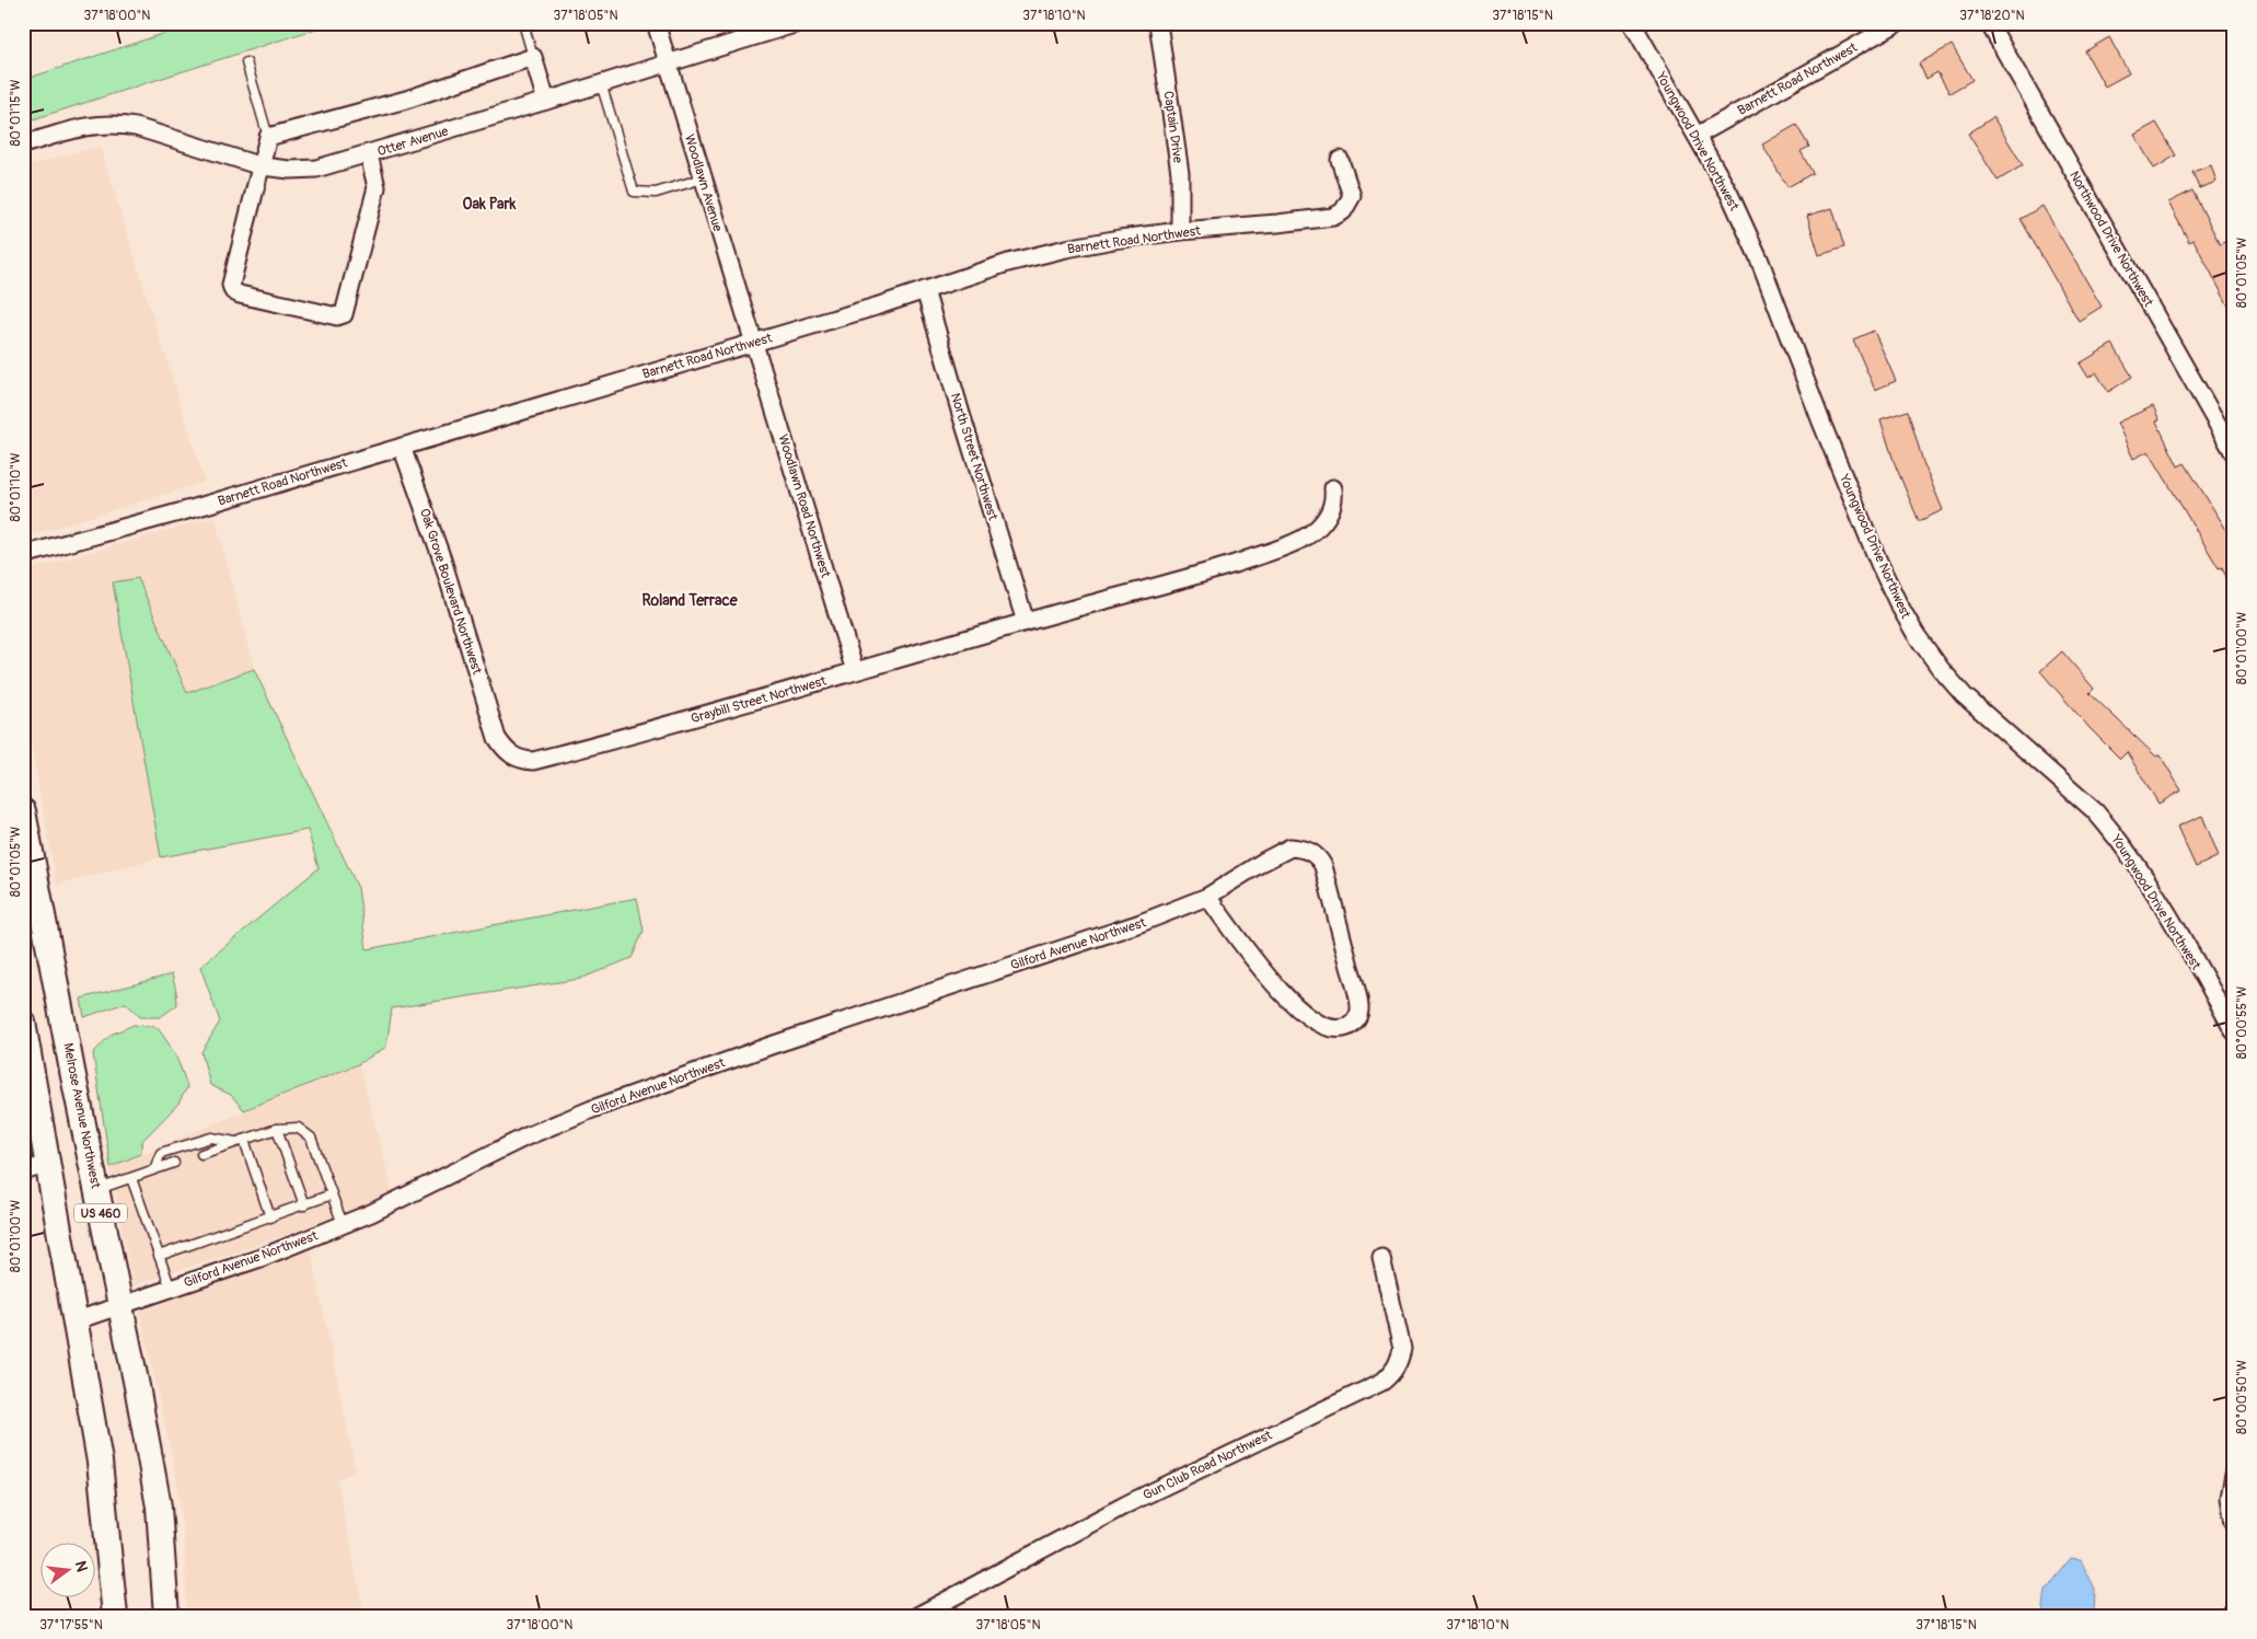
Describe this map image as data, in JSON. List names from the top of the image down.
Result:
{
  "streets": {
    "main road": ["Melrose Avenue Northwest", "US 460"],
    "street": [
      "Barnett Road Northwest",
      "Captain Drive",
      "Otter Avenue",
      "Youngwood Drive Northwest",
      "Woodlawn Avenue",
      "Northwood Drive Northwest",
      "North Street Northwest",
      "Woodlawn Road Northwest",
      "Oak Grove Boulevard Northwest",
      "Graybill Street Northwest",
      "Gilford Avenue Northwest",
      "Gun Club Road Northwest"
    ]
  },
  "crossings": [
    ["Barnett Road Northwest", "Captain Drive"],
    ["Barnett Road Northwest", "Youngwood Drive Northwest"],
    ["Barnett Road Northwest", "Woodlawn Avenue"],
    ["Barnett Road Northwest", "North Street Northwest"],
    ["Barnett Road Northwest", "Woodlawn Road Northwest"],
    ["Barnett Road Northwest", "Oak Grove Boulevard Northwest"],
    ["Otter Avenue", "Woodlawn Avenue"],
    ["Woodlawn Avenue", "Woodlawn Road Northwest"],
    ["North Street Northwest", "Graybill Street Northwest"],
    ["Woodlawn Road Northwest", "Graybill Street Northwest"],
    ["Oak Grove Boulevard Northwest", "Graybill Street Northwest"],
    ["Gilford Avenue Northwest", "Melrose Avenue Northwest"],
    ["Gilford Avenue Northwest", "US 460"]
  ],
  "districts": ["Oak Park", "Roland Terrace"],
  "north": "right",
  "coordinates": [
    "37°18'00\"N",
    "37°18'05\"N",
    "37°18'10\"N",
    "37°18'15\"N",
    "37°18'20\"N",
    "80°01'15\"W",
    "80°01'05\"W",
    "80°01'10\"W",
    "80°01'00\"W",
    "80°00'55\"W",
    "80°00'50\"W",
    "37°17'55\"N"
  ]
}
